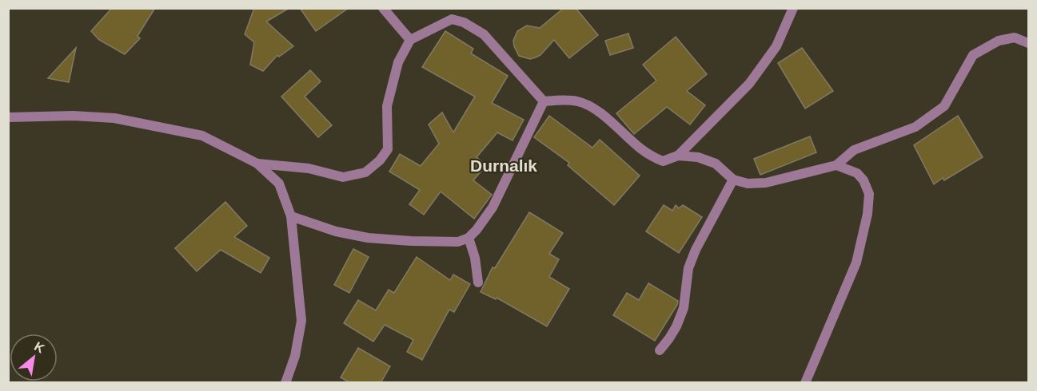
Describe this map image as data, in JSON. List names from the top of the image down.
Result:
{
  "districts": ["Durnalık"],
  "north": "top right"
}
